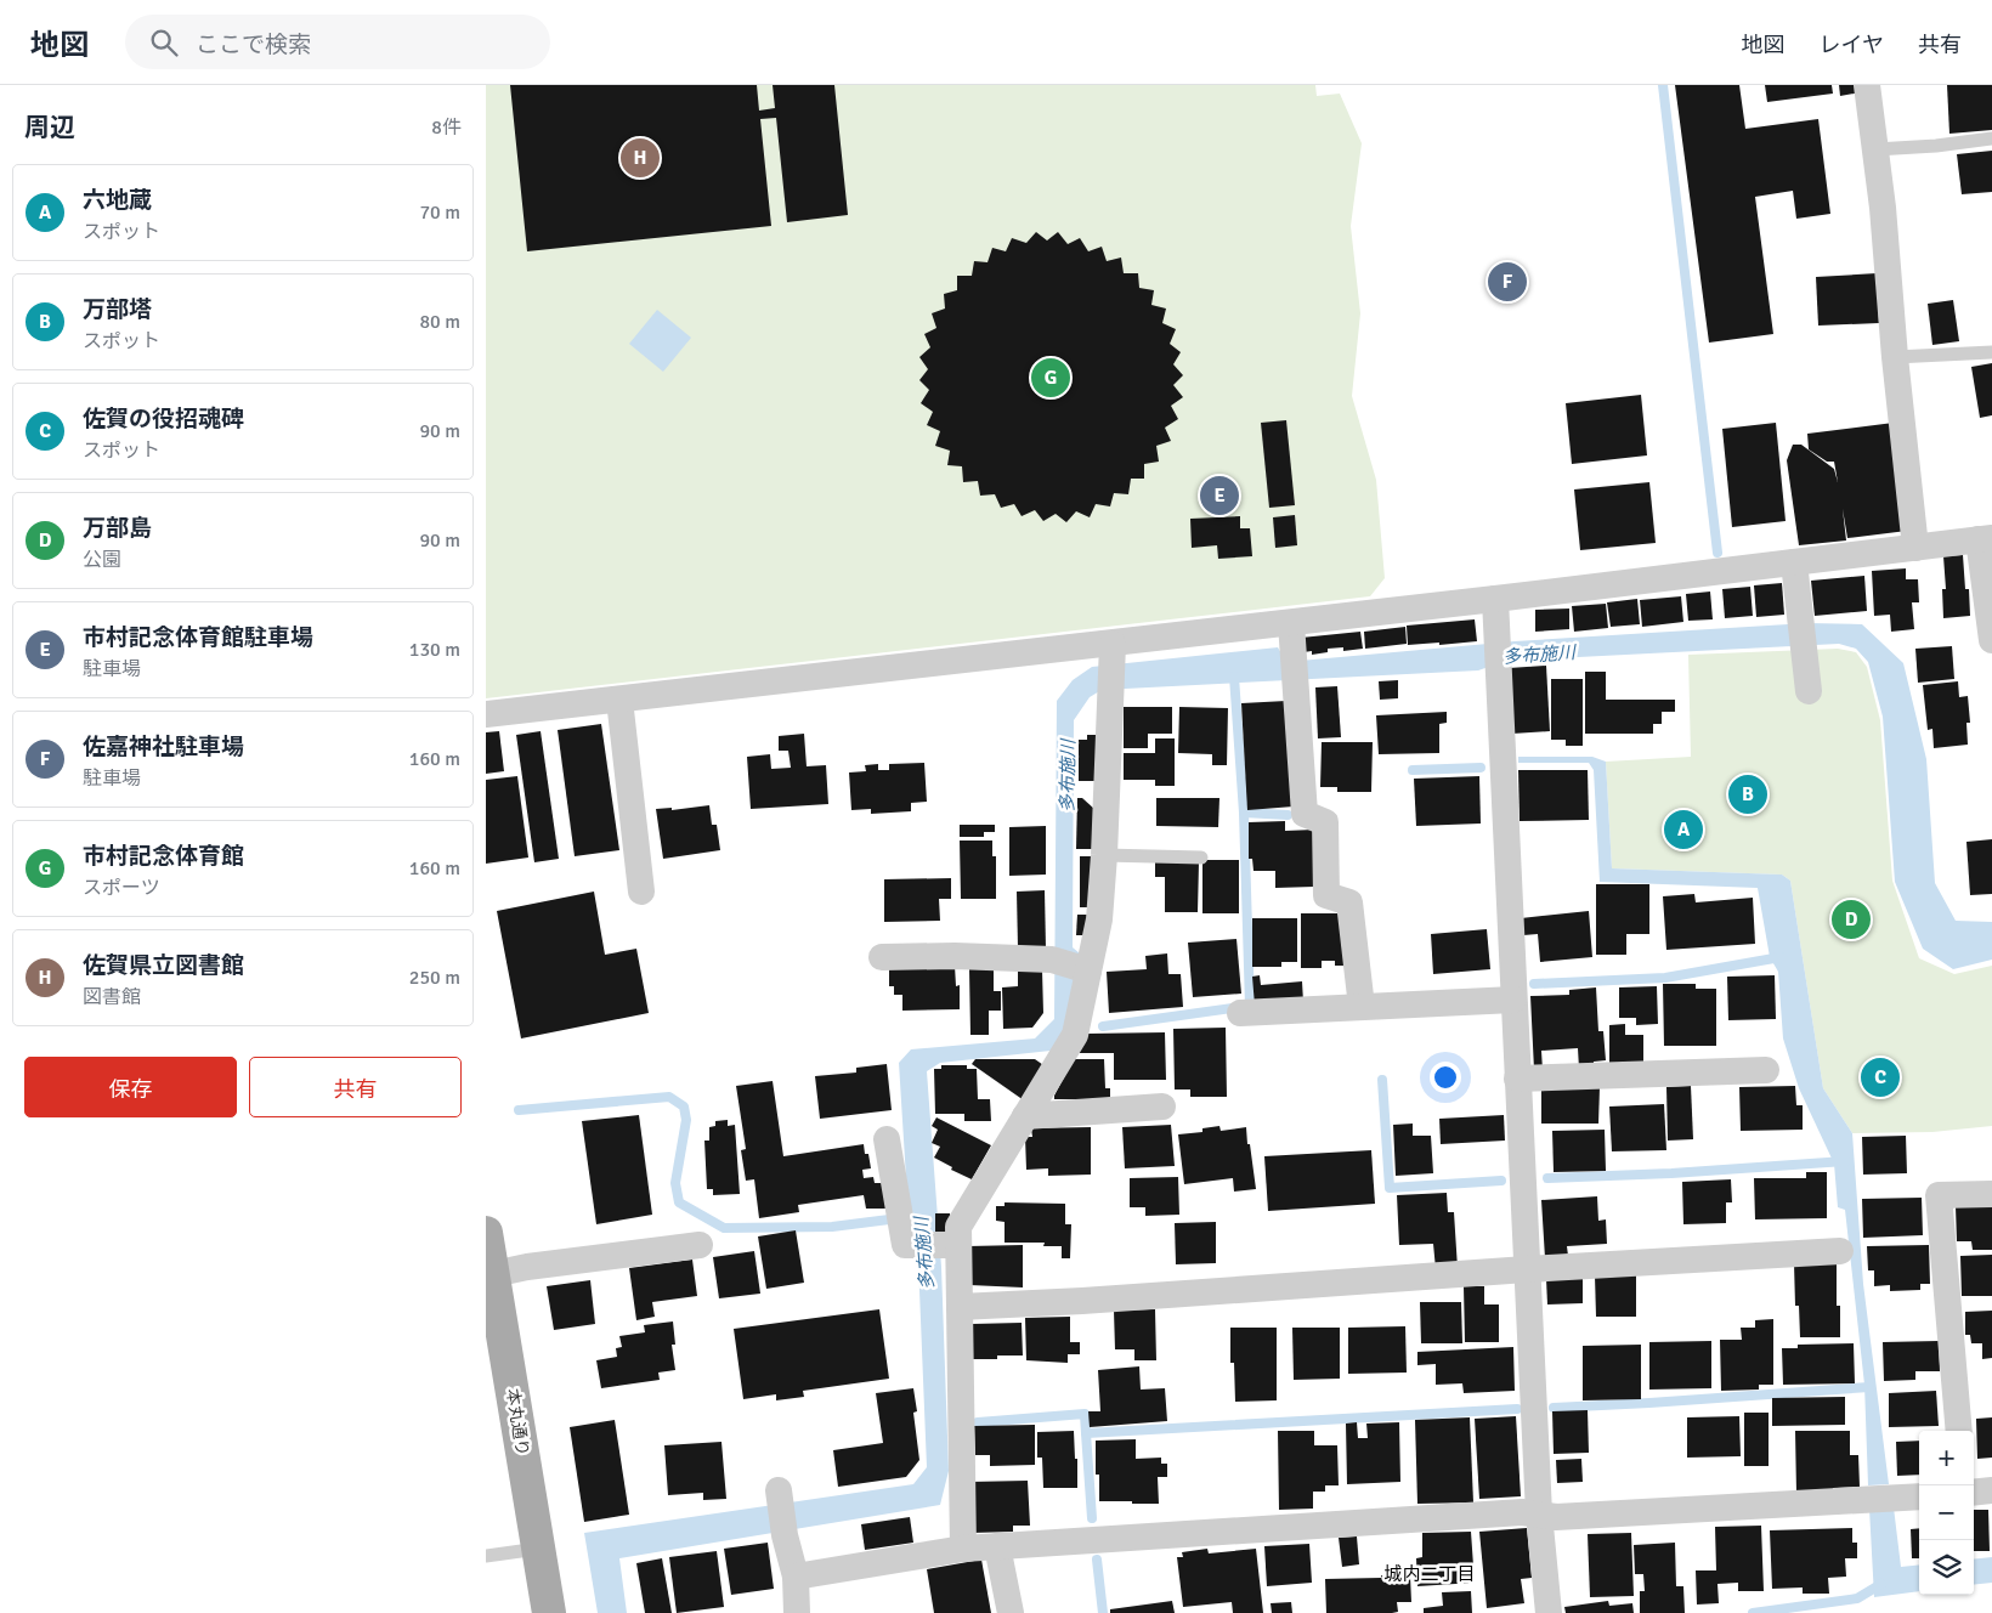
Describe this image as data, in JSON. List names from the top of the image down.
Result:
{
  "streets": {
    "main road": ["本丸通り"]
  },
  "districts": ["城内二丁目"],
  "water": ["多布施川"],
  "page": {
    "header": "地図",
    "search": "ここで検索",
    "nav": ["地図", "レイヤ", "共有"],
    "heading": ["周辺", "8件"],
    "pins": [
      "H",
      "F",
      "G",
      "E",
      "B",
      "A",
      "D",
      "C"
    ],
    "list": [
      {
        "mark": "A",
        "name": "六地蔵",
        "note": "スポット",
        "value": "70 m"
      },
      {
        "mark": "B",
        "name": "万部塔",
        "note": "スポット",
        "value": "80 m"
      },
      {
        "mark": "C",
        "name": "佐賀の役招魂碑",
        "note": "スポット",
        "value": "90 m"
      },
      {
        "mark": "D",
        "name": "万部島",
        "note": "公園",
        "value": "90 m"
      },
      {
        "mark": "E",
        "name": "市村記念体育館駐車場",
        "note": "駐車場",
        "value": "130 m"
      },
      {
        "mark": "F",
        "name": "佐嘉神社駐車場",
        "note": "駐車場",
        "value": "160 m"
      },
      {
        "mark": "G",
        "name": "市村記念体育館",
        "note": "スポーツ",
        "value": "160 m"
      },
      {
        "mark": "H",
        "name": "佐賀県立図書館",
        "note": "図書館",
        "value": "250 m"
      }
    ],
    "buttons": ["保存", "共有"],
    "map_buttons": ["+", "−"]
  }
}
